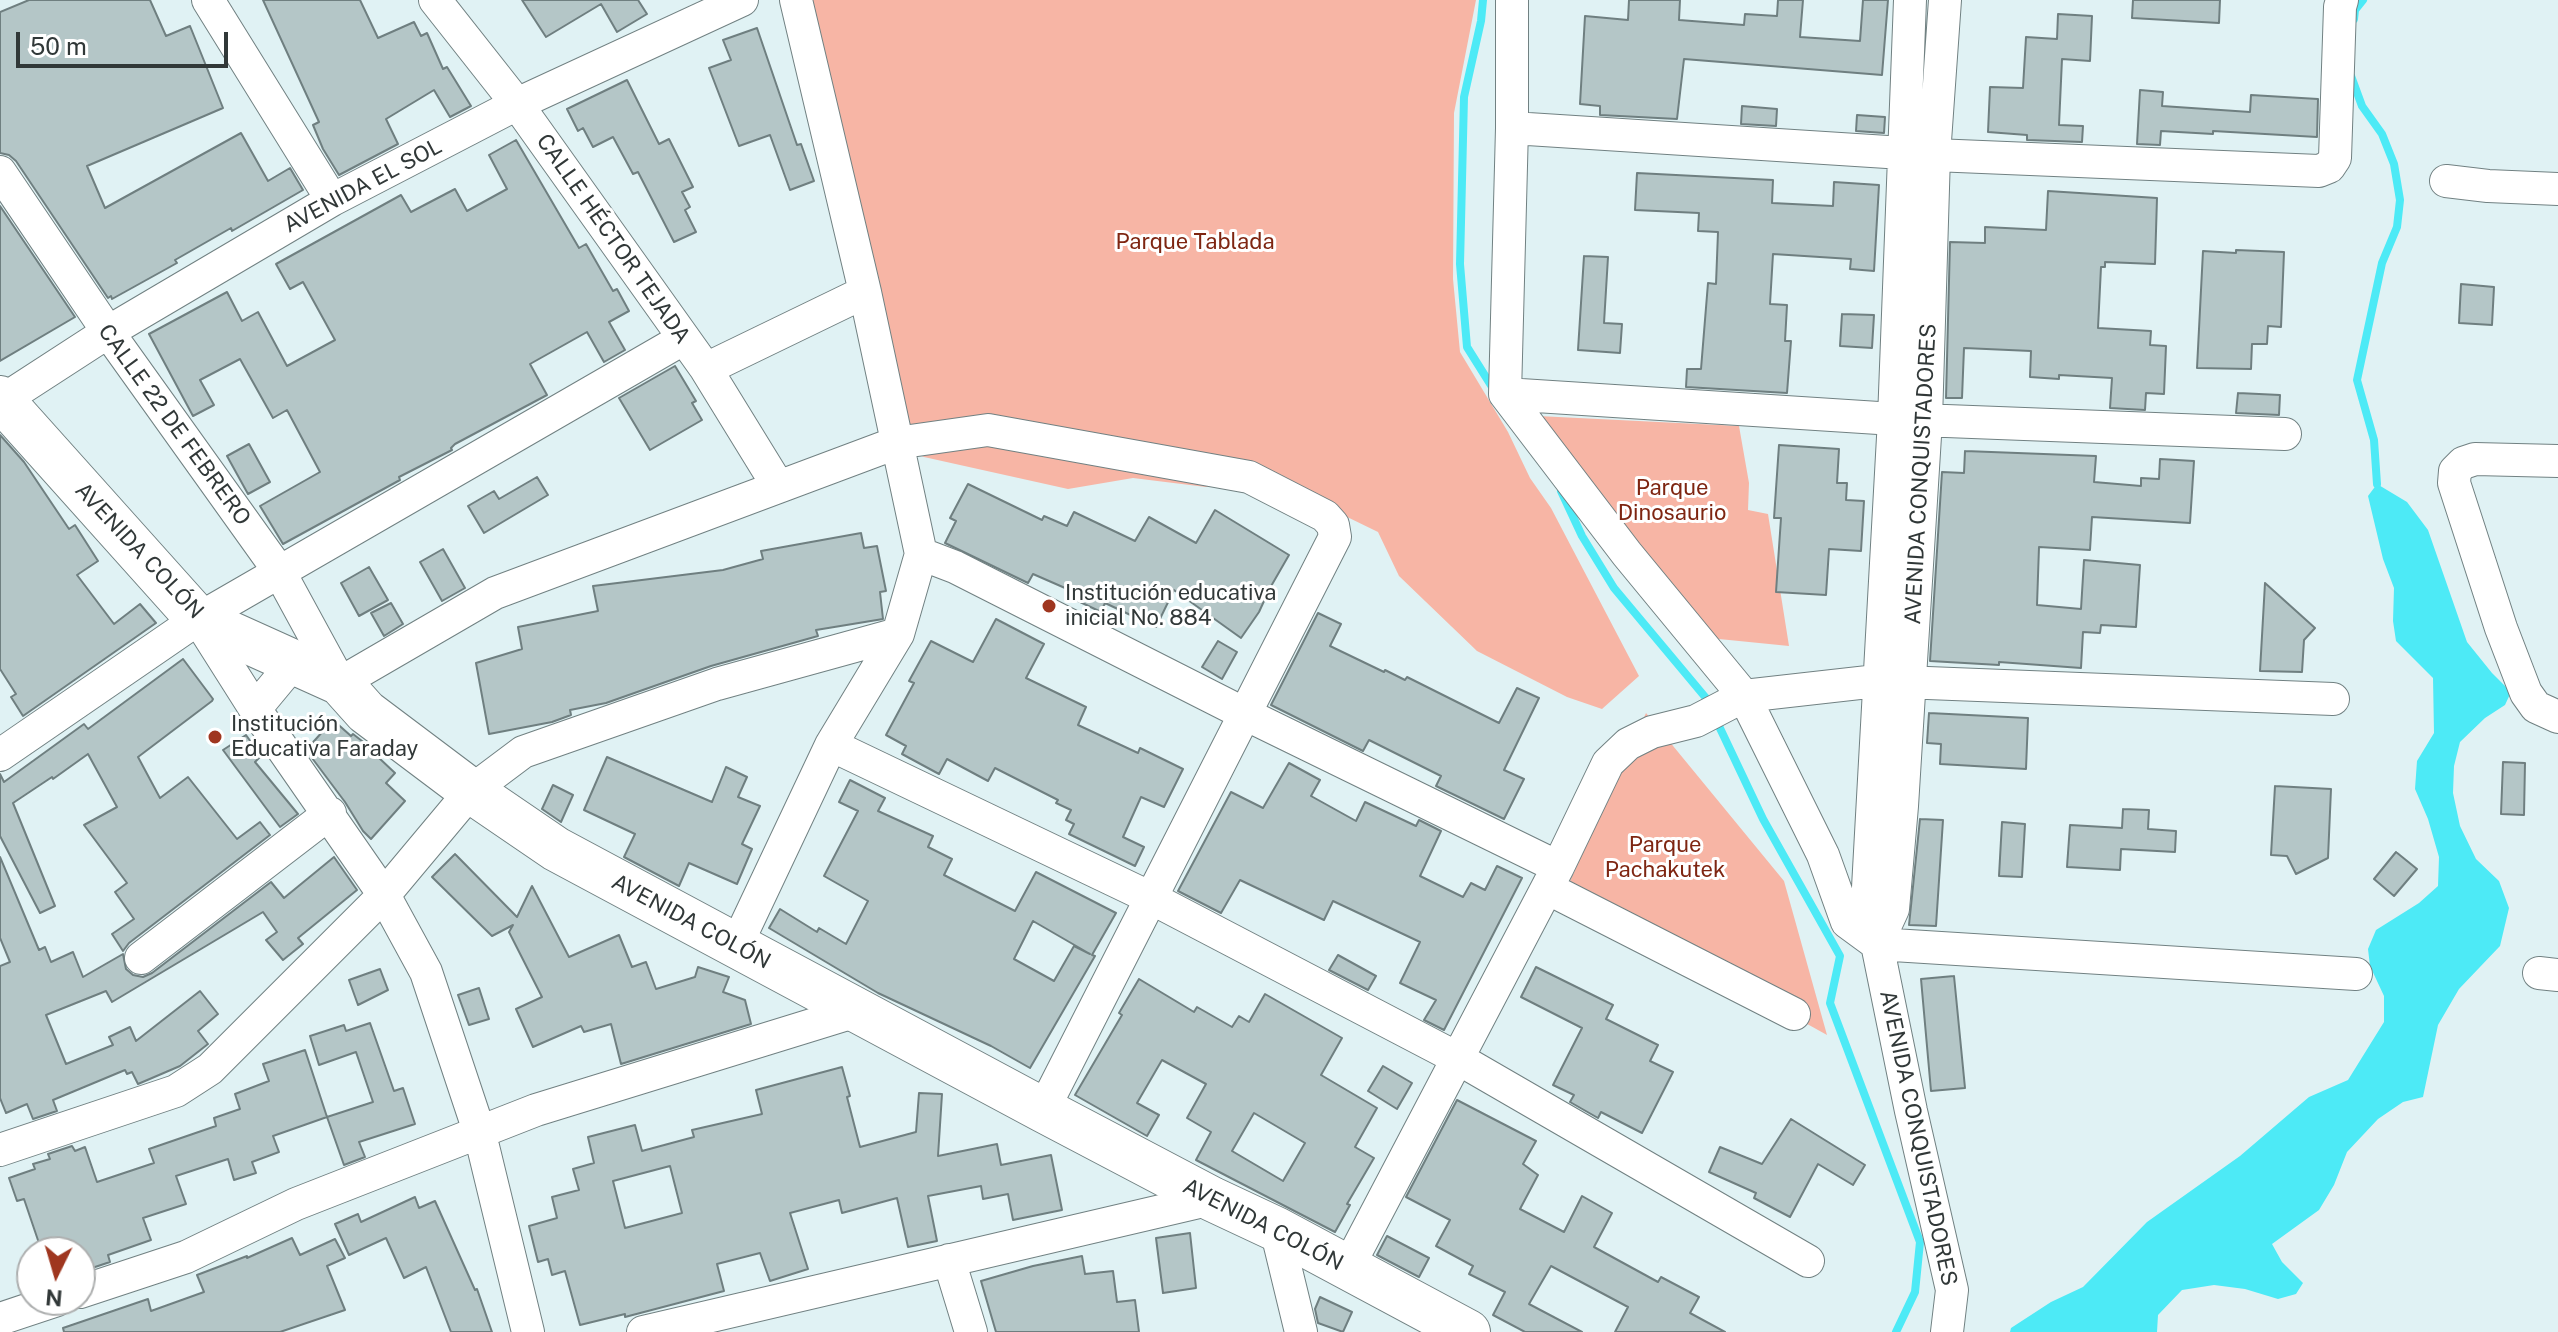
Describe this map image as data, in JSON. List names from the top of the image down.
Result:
{
  "streets": {
    "main road": ["AVENIDA COLÓN"],
    "street": [
      "AVENIDA EL SOL",
      "CALLE HÉCTOR TEJADA",
      "CALLE 22 DE FEBRERO",
      "AVENIDA CONQUISTADORES"
    ]
  },
  "crossings": [
    ["AVENIDA EL SOL", "CALLE HÉCTOR TEJADA"],
    ["AVENIDA EL SOL", "CALLE 22 DE FEBRERO"],
    ["AVENIDA EL SOL", "AVENIDA COLÓN"],
    ["CALLE 22 DE FEBRERO", "AVENIDA COLÓN"]
  ],
  "parks": ["Parque Tablada", "Parque Dinosaurio", "Parque Pachakutek"],
  "places": ["Institución educativa inicial No. 884", "Institución Educativa Faraday"],
  "scale_bar": "50 m",
  "north": "bottom"
}
